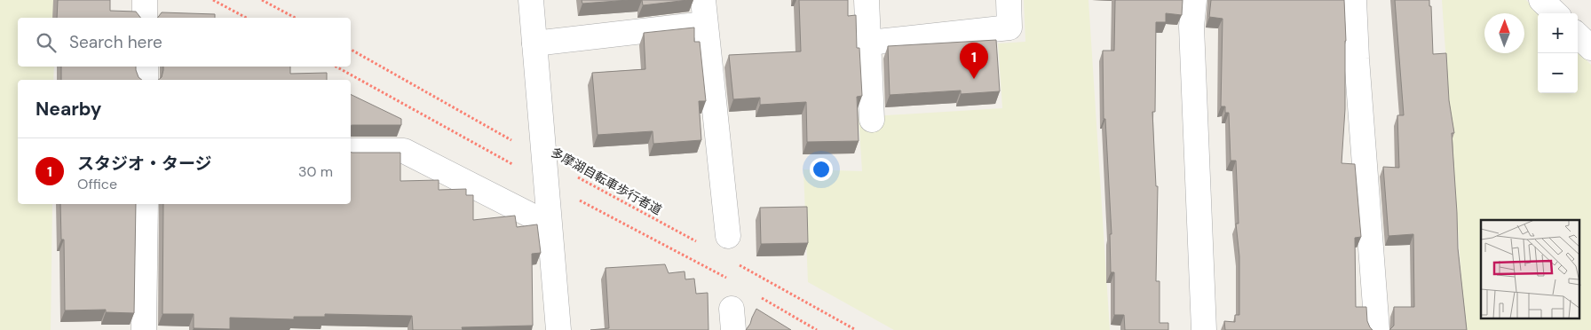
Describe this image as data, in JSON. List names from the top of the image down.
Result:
{
  "streets": {
    "path": ["多摩湖自転車歩行者道"]
  },
  "north": "top",
  "page": {
    "map_buttons": ["+", "−"],
    "search": "Search here",
    "pins": "1",
    "heading": "Nearby",
    "list": [
      {
        "mark": "1",
        "name": "スタジオ・タージ",
        "note": "Office",
        "value": "30 m"
      }
    ]
  }
}
